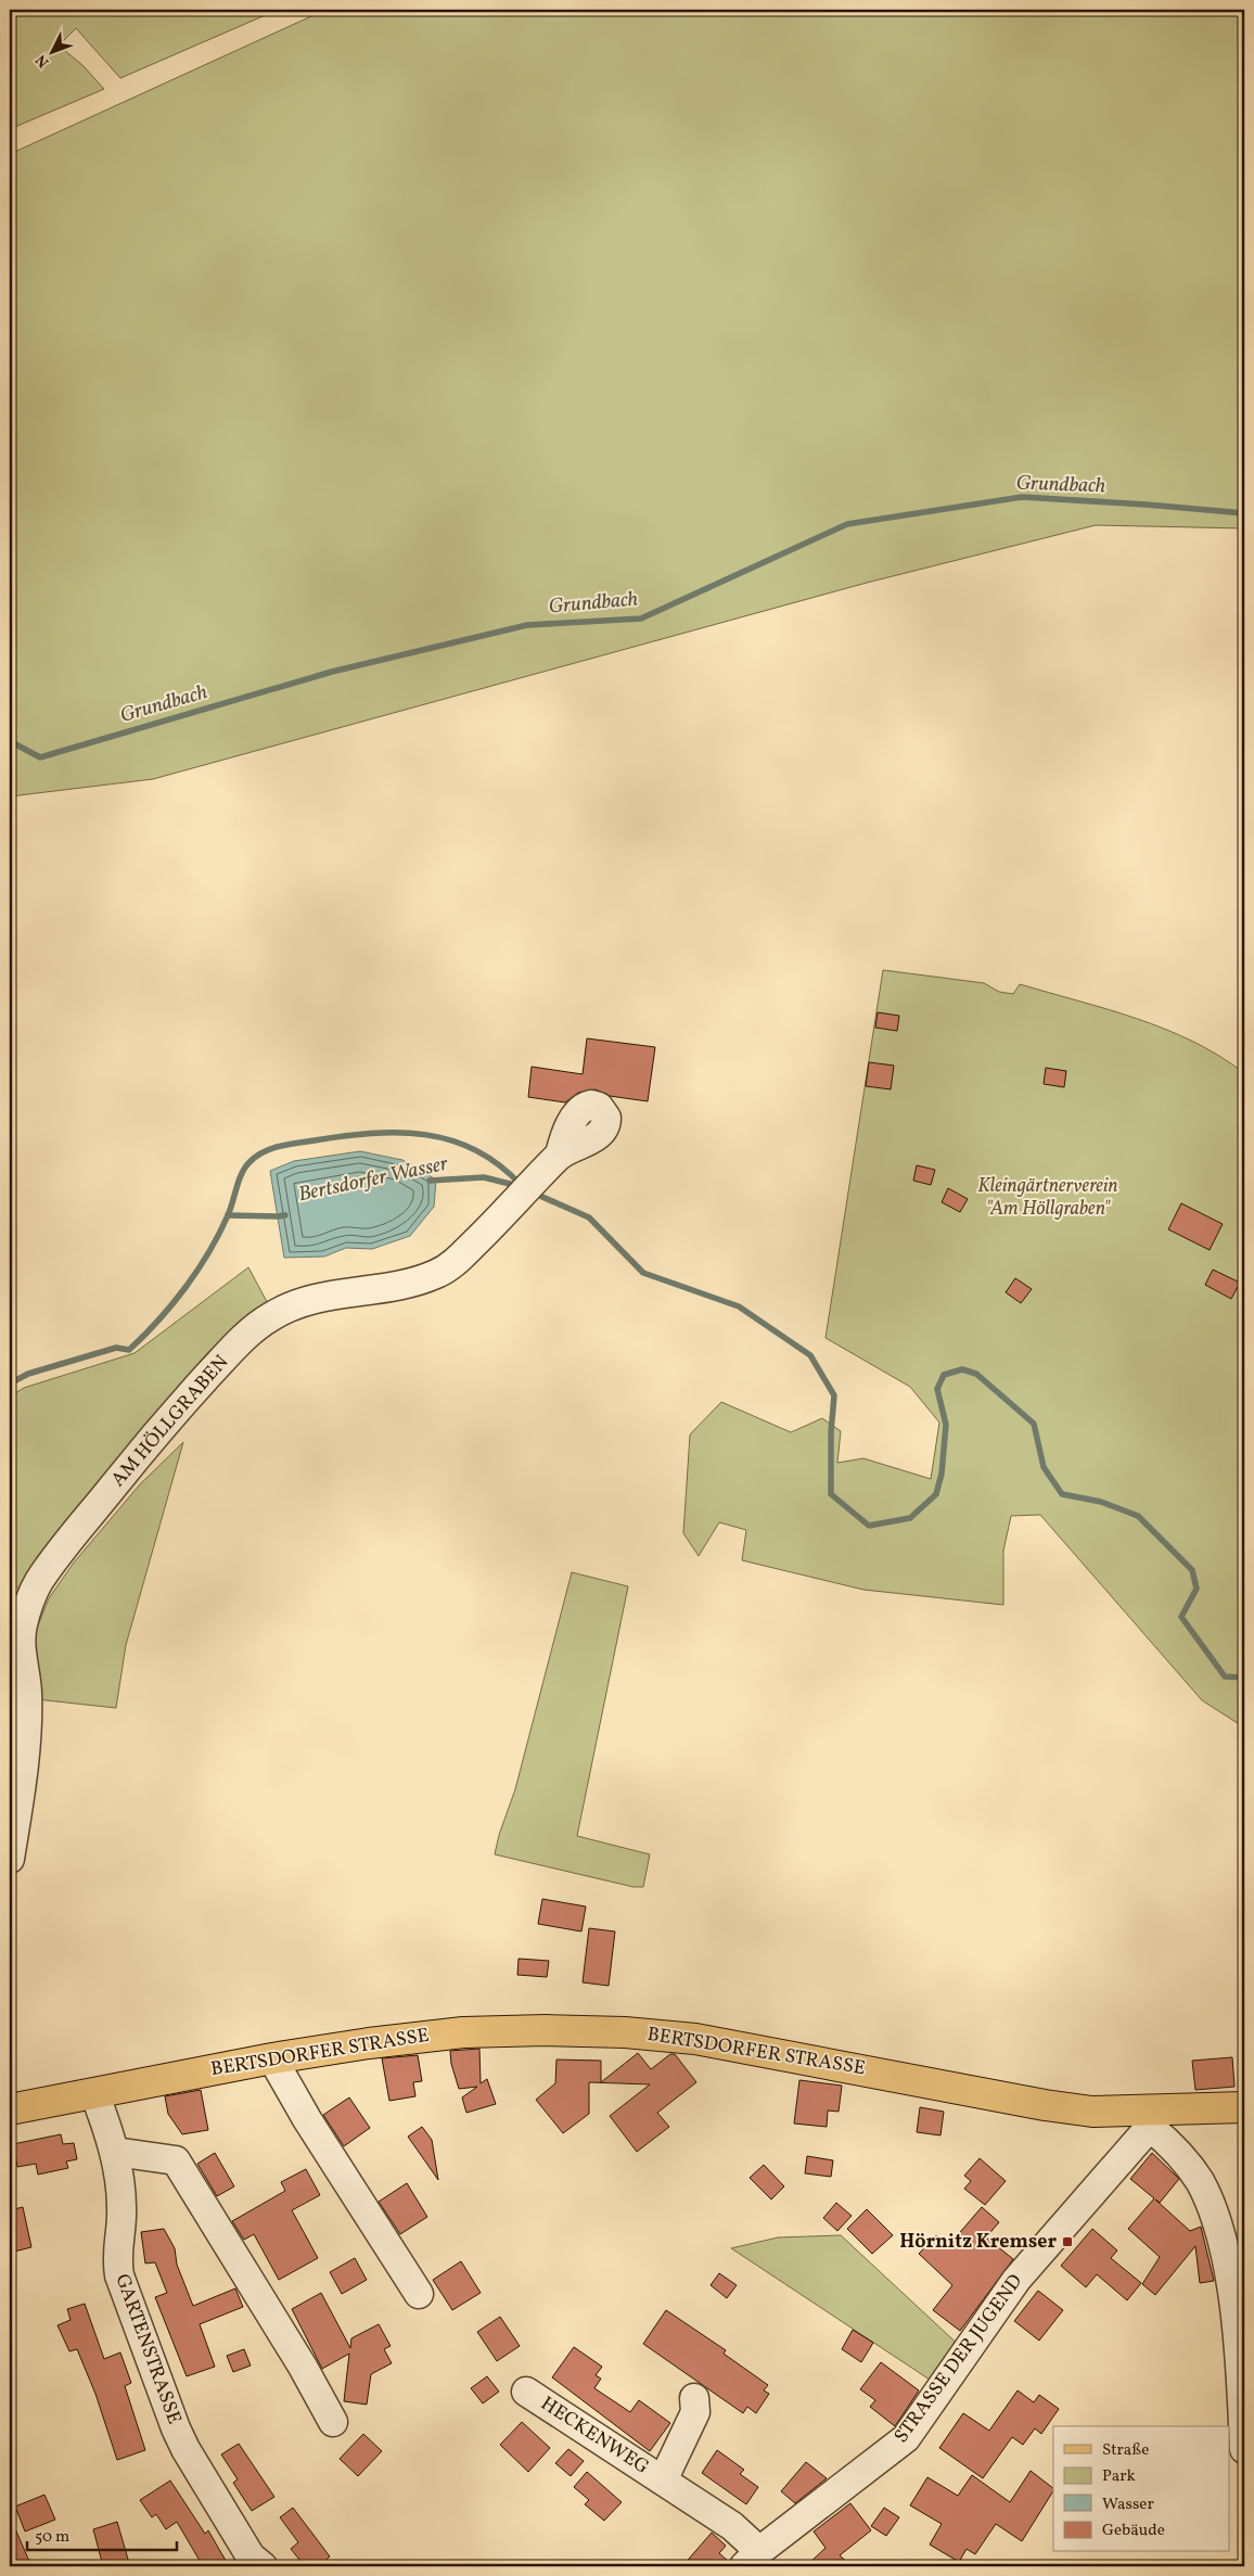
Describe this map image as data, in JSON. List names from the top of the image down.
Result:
{
  "streets": {
    "main road": ["BERTSDORFER STRASSE"],
    "street": [
      "AM HÖLLGRABEN",
      "GARTENSTRASSE",
      "STRASSE DER JUGEND",
      "HECKENWEG"
    ]
  },
  "crossings": [
    ["BERTSDORFER STRASSE", "GARTENSTRASSE"],
    ["BERTSDORFER STRASSE", "STRASSE DER JUGEND"],
    ["STRASSE DER JUGEND", "HECKENWEG"]
  ],
  "water": ["Grundbach", "Bertsdorfer Wasser"],
  "parks": ["Kleingärtnerverein \"Am Höllgraben\""],
  "places": {
    "transit": ["Hörnitz Kremser"]
  },
  "legend": [
    "Straße",
    "Park",
    "Wasser",
    "Gebäude"
  ],
  "scale_bar": "50 m",
  "north": "bottom left"
}
